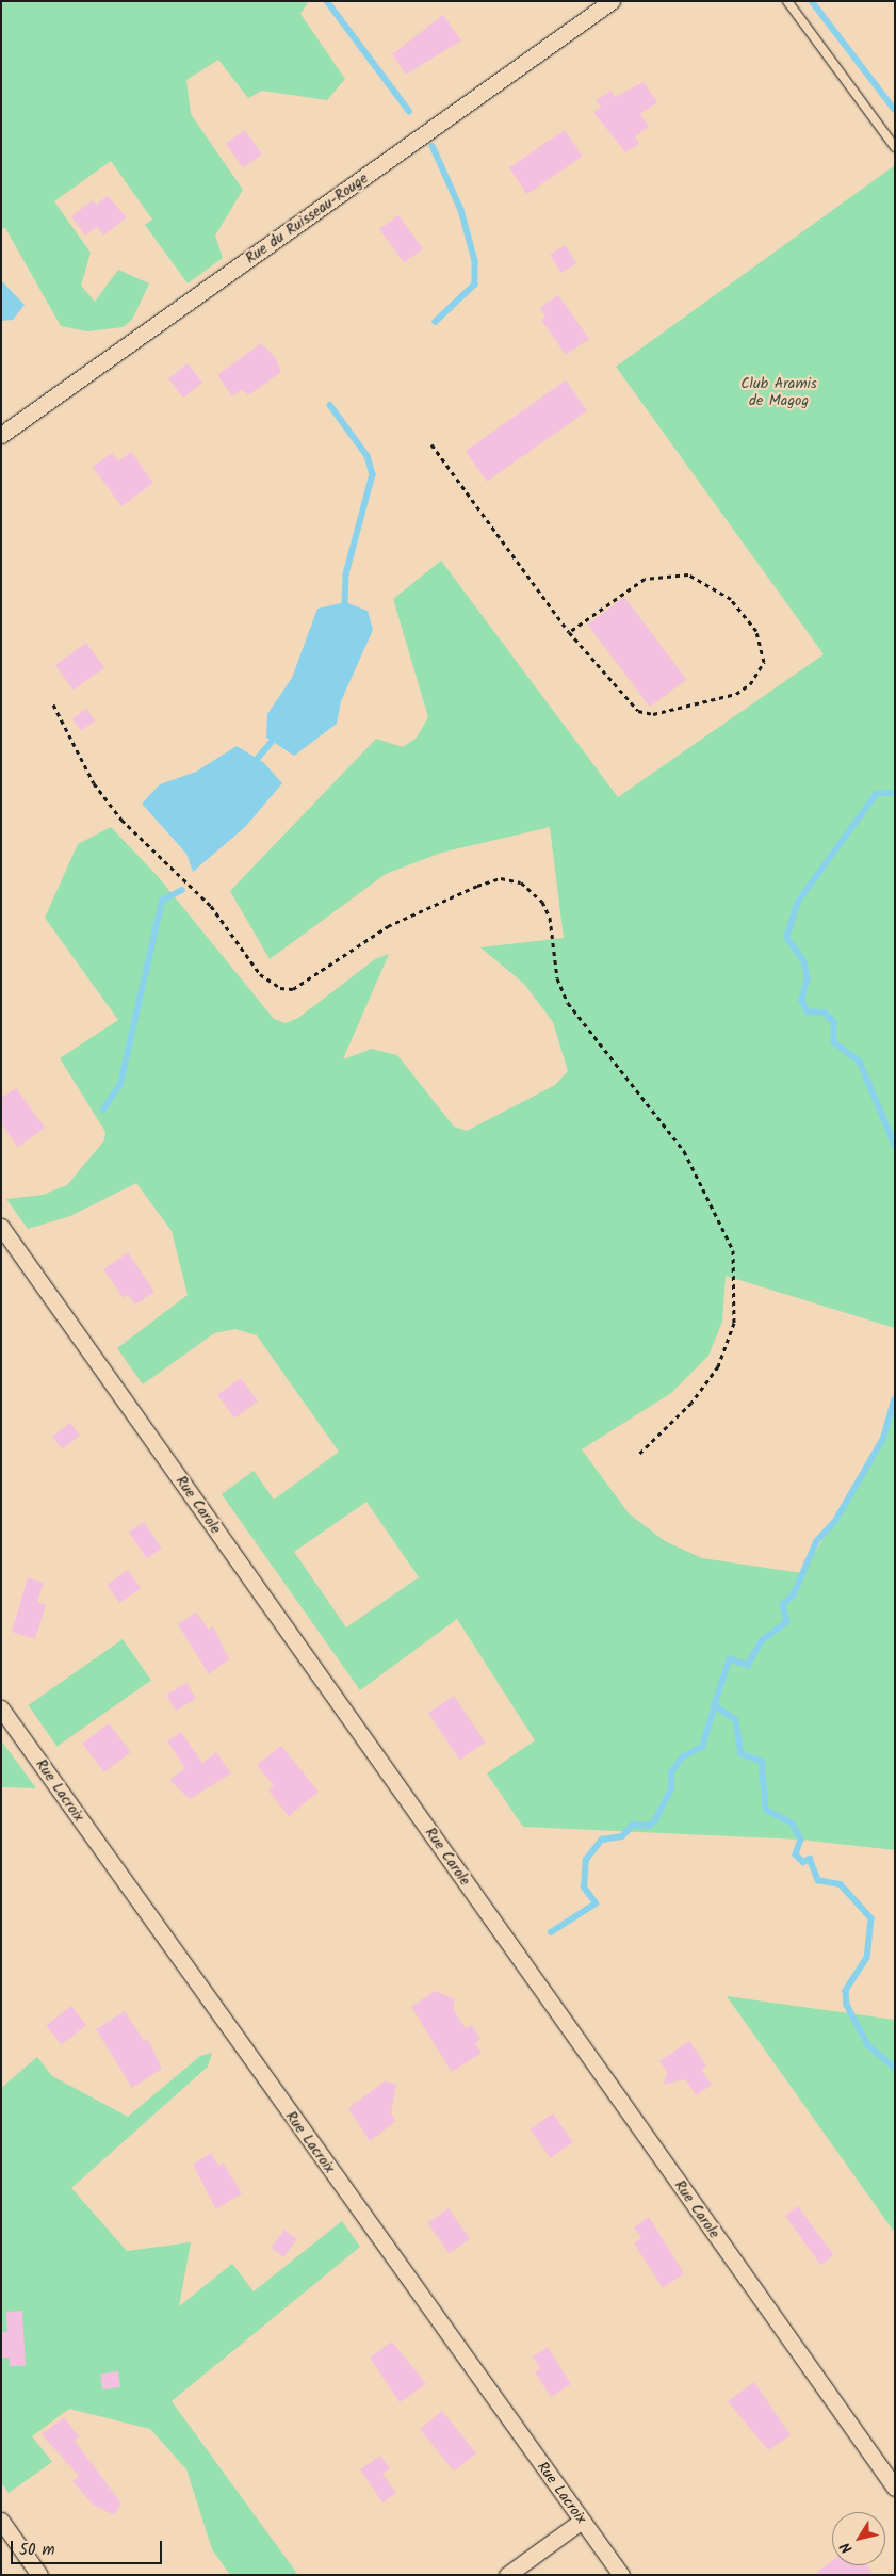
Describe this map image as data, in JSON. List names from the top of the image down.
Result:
{
  "streets": {
    "street": ["Rue du Ruisseau-Rouge", "Rue Carole", "Rue Lacroix"]
  },
  "parks": ["Club Aramis de Magog"],
  "scale_bar": "50 m",
  "north": "bottom left"
}
